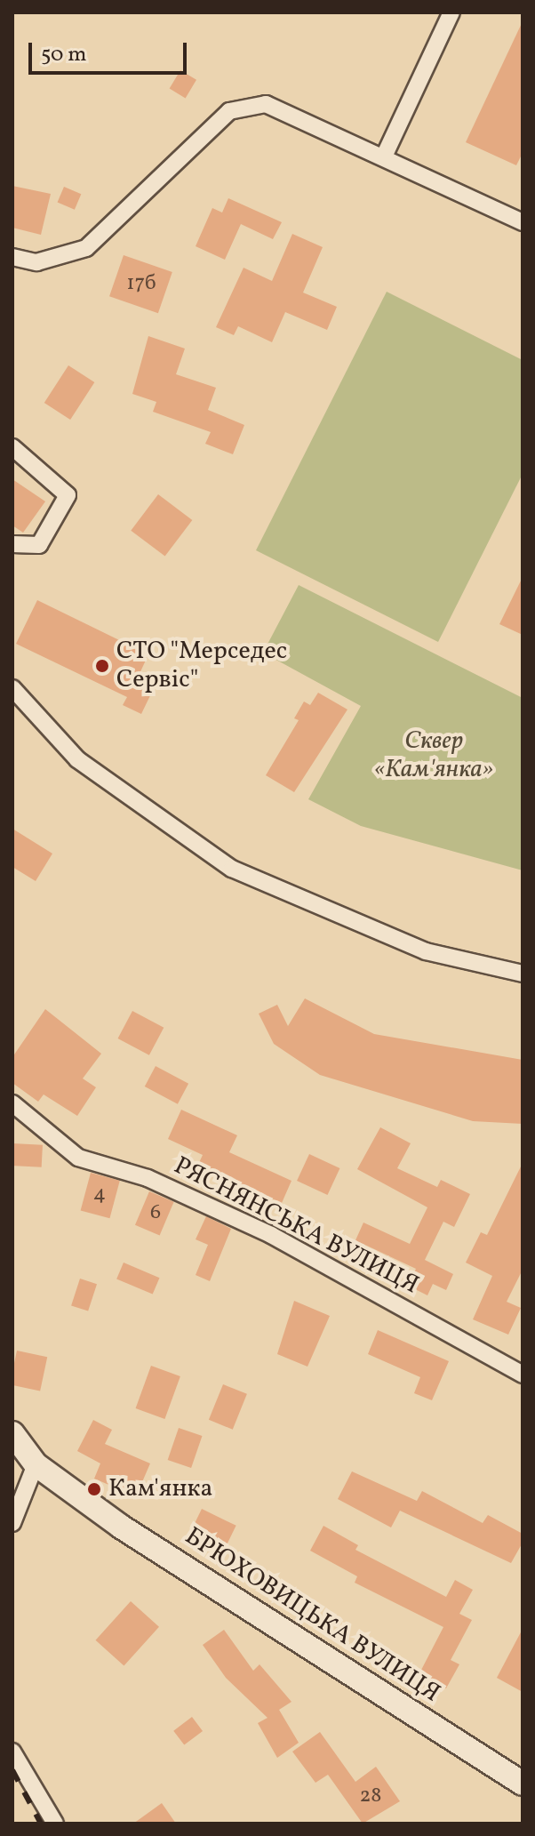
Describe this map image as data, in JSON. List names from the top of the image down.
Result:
{
  "streets": {
    "main road": ["БРЮХОВИЦЬКА ВУЛИЦЯ"],
    "street": ["РЯСНЯНСЬКА ВУЛИЦЯ"]
  },
  "parks": ["Сквер «Кам'янка»"],
  "places": ["СТО \"Мерседес Сервіс\"", "Кам'янка"],
  "house_numbers": [
    "17б",
    "4",
    "6",
    "28"
  ],
  "scale_bar": "50 m"
}
